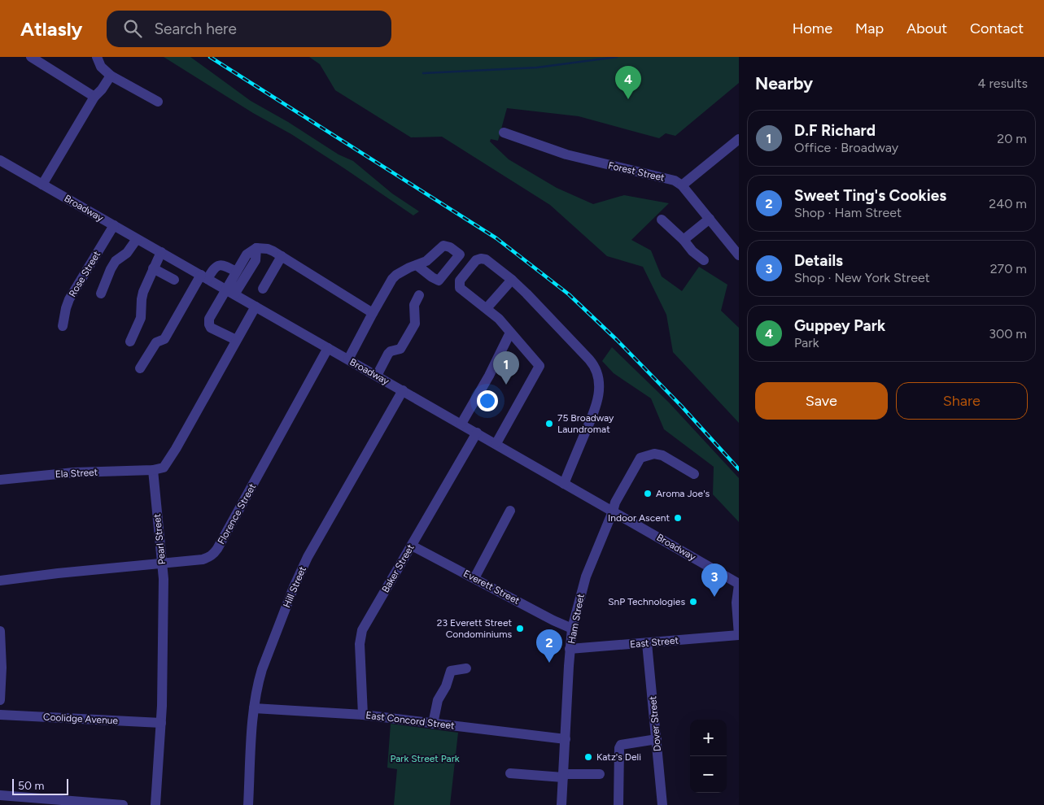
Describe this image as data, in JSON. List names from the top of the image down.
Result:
{
  "streets": {
    "street": [
      "Forest Street",
      "Broadway",
      "Rose Street",
      "Ela Street",
      "Florence Street",
      "Pearl Street",
      "Baker Street",
      "Hill Street",
      "Everett Street",
      "Ham Street",
      "East Street",
      "Coolidge Avenue",
      "East Concord Street",
      "Dover Street"
    ]
  },
  "crossings": [
    ["Broadway", "Rose Street"],
    ["Broadway", "Florence Street"],
    ["Broadway", "Baker Street"],
    ["Broadway", "Hill Street"],
    ["Broadway", "Ham Street"],
    ["Ela Street", "Pearl Street"],
    ["Florence Street", "Pearl Street"],
    ["Pearl Street", "Coolidge Avenue"],
    ["Baker Street", "Everett Street"],
    ["Baker Street", "East Concord Street"],
    ["Hill Street", "East Concord Street"],
    ["Everett Street", "Ham Street"],
    ["Ham Street", "East Street"],
    ["Ham Street", "East Concord Street"],
    ["East Street", "Dover Street"]
  ],
  "parks": ["Park Street Park"],
  "places": [
    "75 Broadway Laundromat",
    "Aroma Joe's",
    "Indoor Ascent",
    "SnP Technologies",
    "23 Everett Street Condominiums",
    "Katz's Deli"
  ],
  "scale_bar": "50 m",
  "page": {
    "header": "Atlasly",
    "search": "Search here",
    "nav": [
      "Home",
      "Map",
      "About",
      "Contact"
    ],
    "heading": ["Nearby", "4 results"],
    "pins": [
      "4",
      "1",
      "3",
      "2"
    ],
    "list": [
      {
        "mark": "1",
        "name": "D.F Richard",
        "note": "Office · Broadway",
        "value": "20 m"
      },
      {
        "mark": "2",
        "name": "Sweet Ting's Cookies",
        "note": "Shop · Ham Street",
        "value": "240 m"
      },
      {
        "mark": "3",
        "name": "Details",
        "note": "Shop · New York Street",
        "value": "270 m"
      },
      {
        "mark": "4",
        "name": "Guppey Park",
        "note": "Park",
        "value": "300 m"
      }
    ],
    "buttons": ["Save", "Share"],
    "map_buttons": ["+", "−"],
    "scale": "50 m"
  }
}
